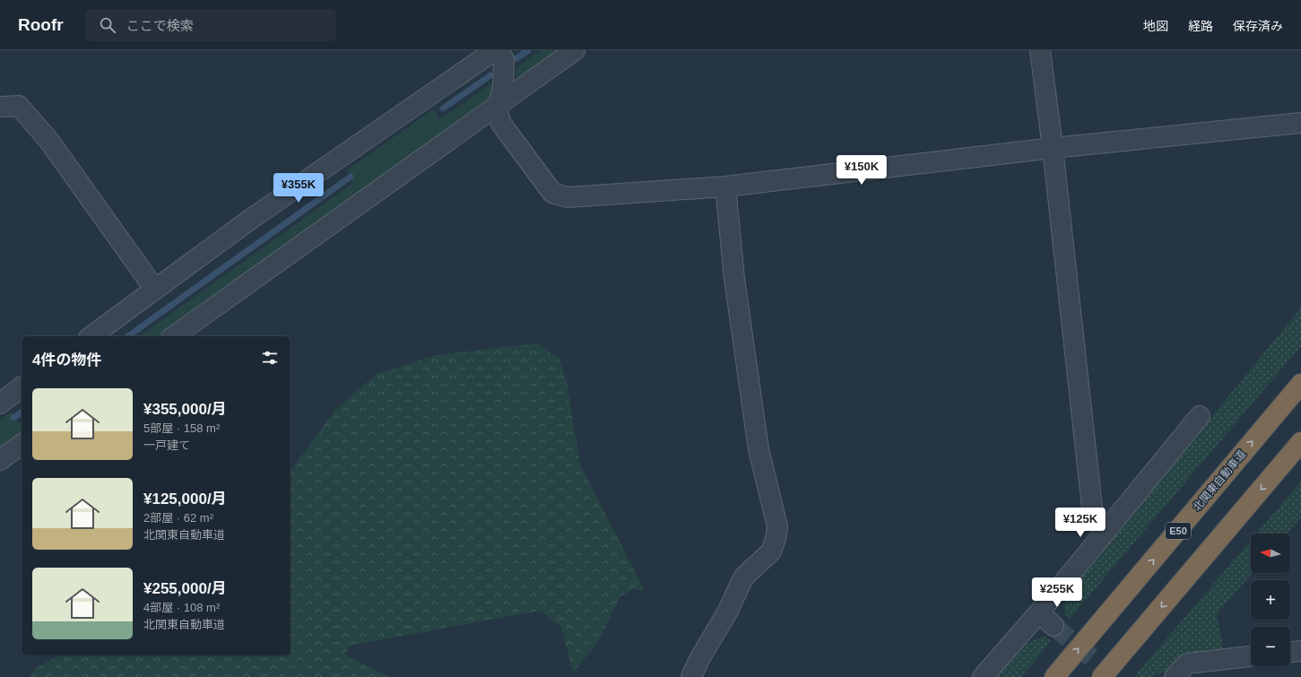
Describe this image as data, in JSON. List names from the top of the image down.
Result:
{
  "streets": {
    "highway": ["北関東自動車道", "E50"]
  },
  "north": "left",
  "page": {
    "header": "Roofr",
    "search": "ここで検索",
    "nav": ["地図", "経路", "保存済み"],
    "price": [
      "¥150K",
      "¥355K",
      "¥125K",
      "¥255K"
    ],
    "heading": "4件の物件",
    "list": [
      {
        "name": "¥355,000/月",
        "note": "5部屋 · 158 m² · 一戸建て"
      },
      {
        "name": "¥125,000/月",
        "note": "2部屋 · 62 m² · 北関東自動車道"
      },
      {
        "name": "¥255,000/月",
        "note": "4部屋 · 108 m² · 北関東自動車道"
      }
    ],
    "map_buttons": ["+", "−"]
  }
}
